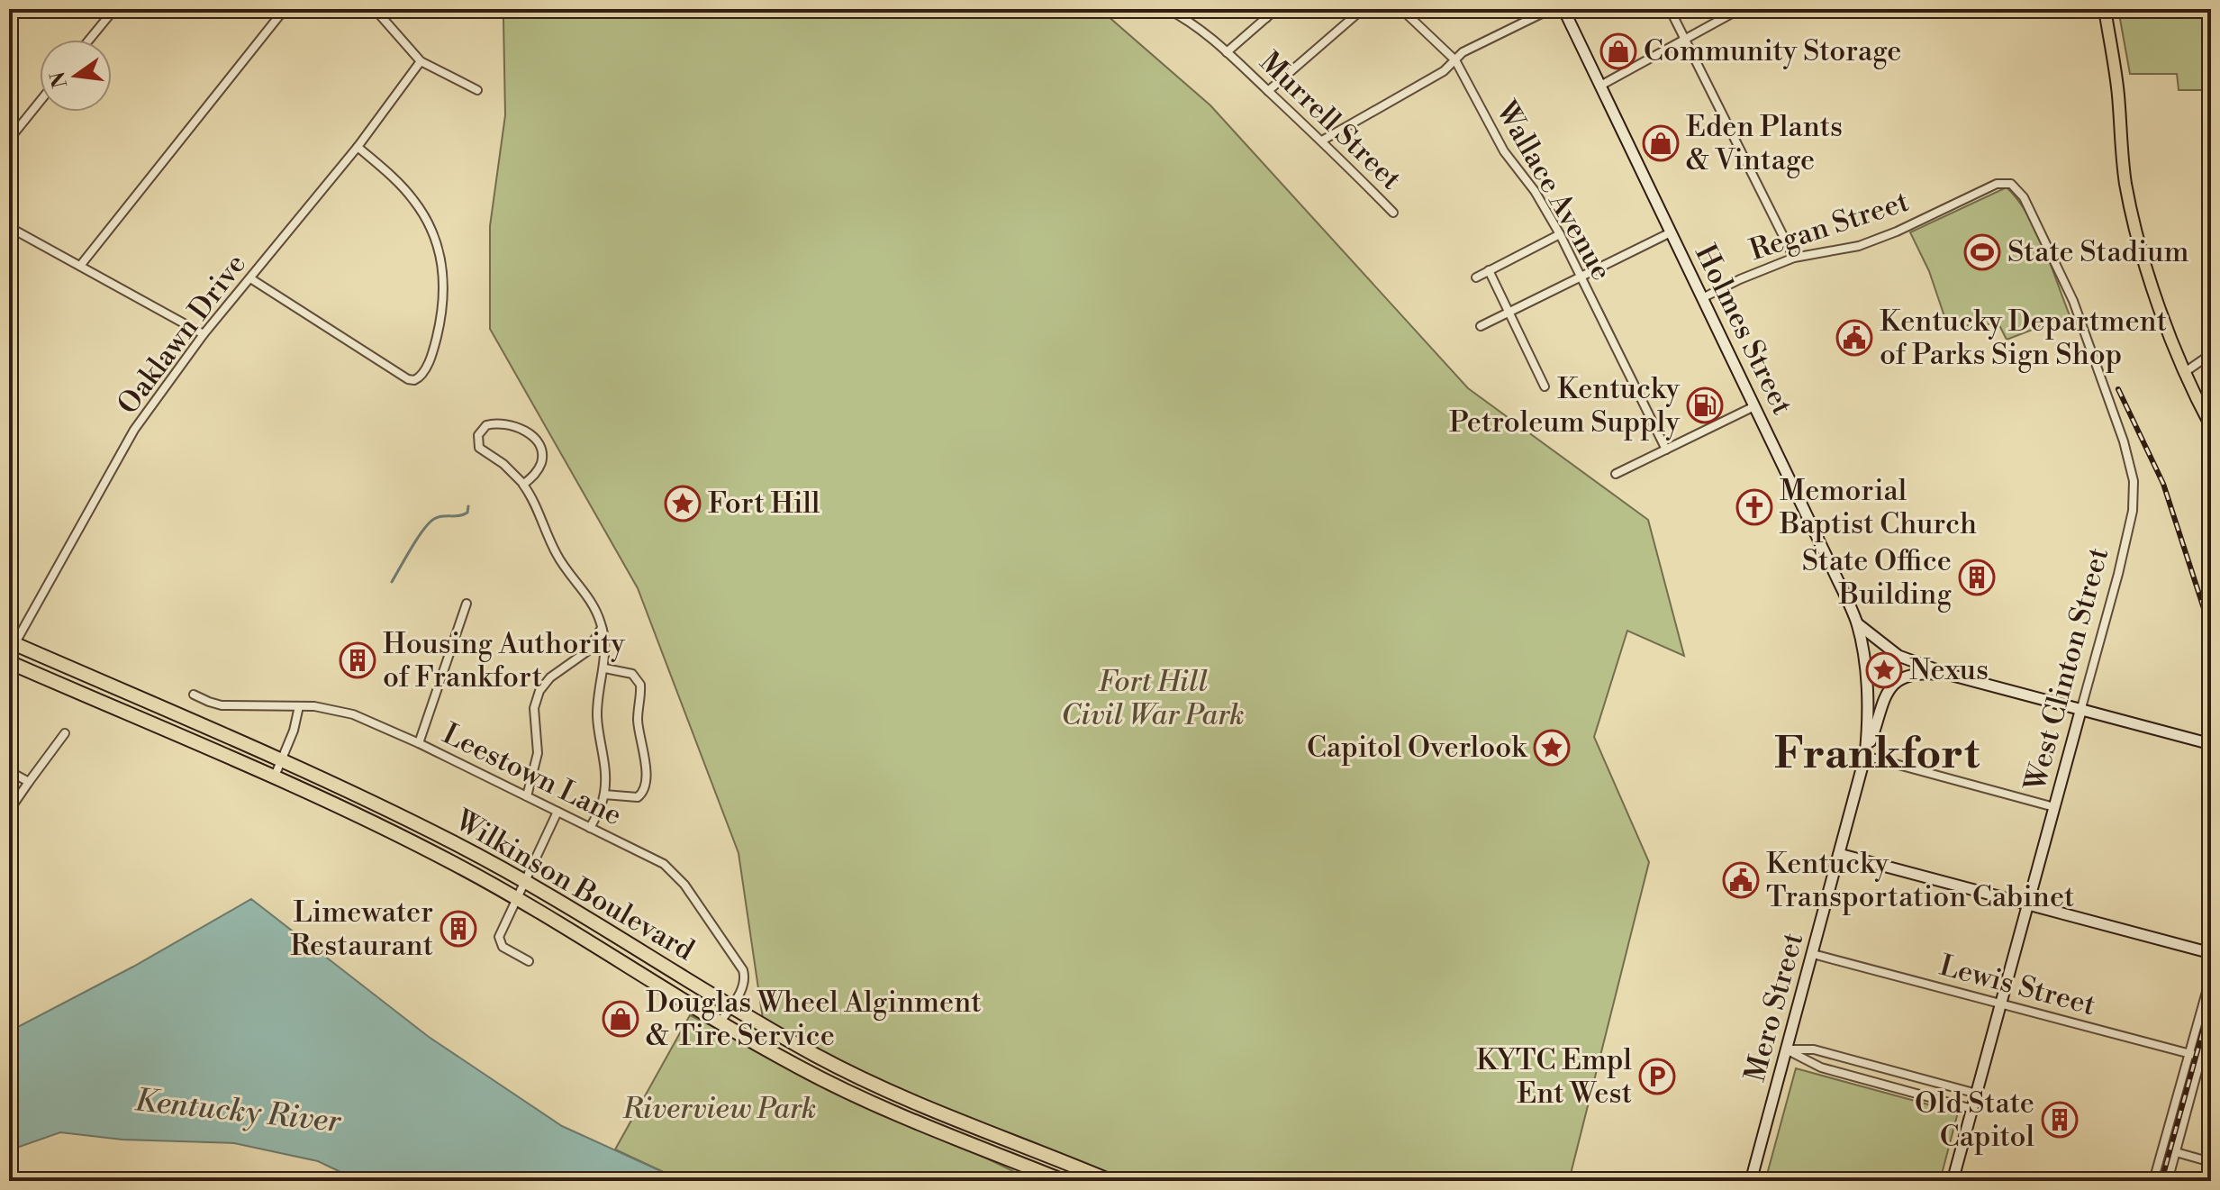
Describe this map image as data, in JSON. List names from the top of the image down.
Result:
{
  "streets": {
    "highway": ["Wilkinson Boulevard"],
    "main road": ["Holmes Street", "West Clinton Street", "Mero Street"],
    "street": [
      "Murrell Street",
      "Wallace Avenue",
      "Regan Street",
      "Oaklawn Drive",
      "Leestown Lane",
      "Lewis Street"
    ]
  },
  "crossings": [
    ["Regan Street", "Holmes Street"],
    ["Regan Street", "West Clinton Street"],
    ["Holmes Street", "Mero Street"],
    ["Oaklawn Drive", "Wilkinson Boulevard"],
    ["West Clinton Street", "Lewis Street"],
    ["Leestown Lane", "Wilkinson Boulevard"],
    ["Lewis Street", "Mero Street"]
  ],
  "districts": ["Frankfort"],
  "water": ["Kentucky River"],
  "parks": ["Fort Hill Civil War Park", "Riverview Park"],
  "places": {
    "shop": ["Community Storage", "Eden Plants & Vintage", "Douglas Wheel Alginment & Tire Service"],
    "sports": ["State Stadium"],
    "public building": ["Kentucky Department of Parks Sign Shop", "Kentucky Transportation Cabinet"],
    "fuel station": ["Kentucky Petroleum Supply"],
    "place": ["Fort Hill", "Nexus", "Capitol Overlook"],
    "church": ["Memorial Baptist Church"],
    "building": [
      "State Office Building",
      "Housing Authority of Frankfort",
      "Limewater Restaurant",
      "Old State Capitol"
    ],
    "parking": ["KYTC Empl Ent West"]
  },
  "north": "left"
}
